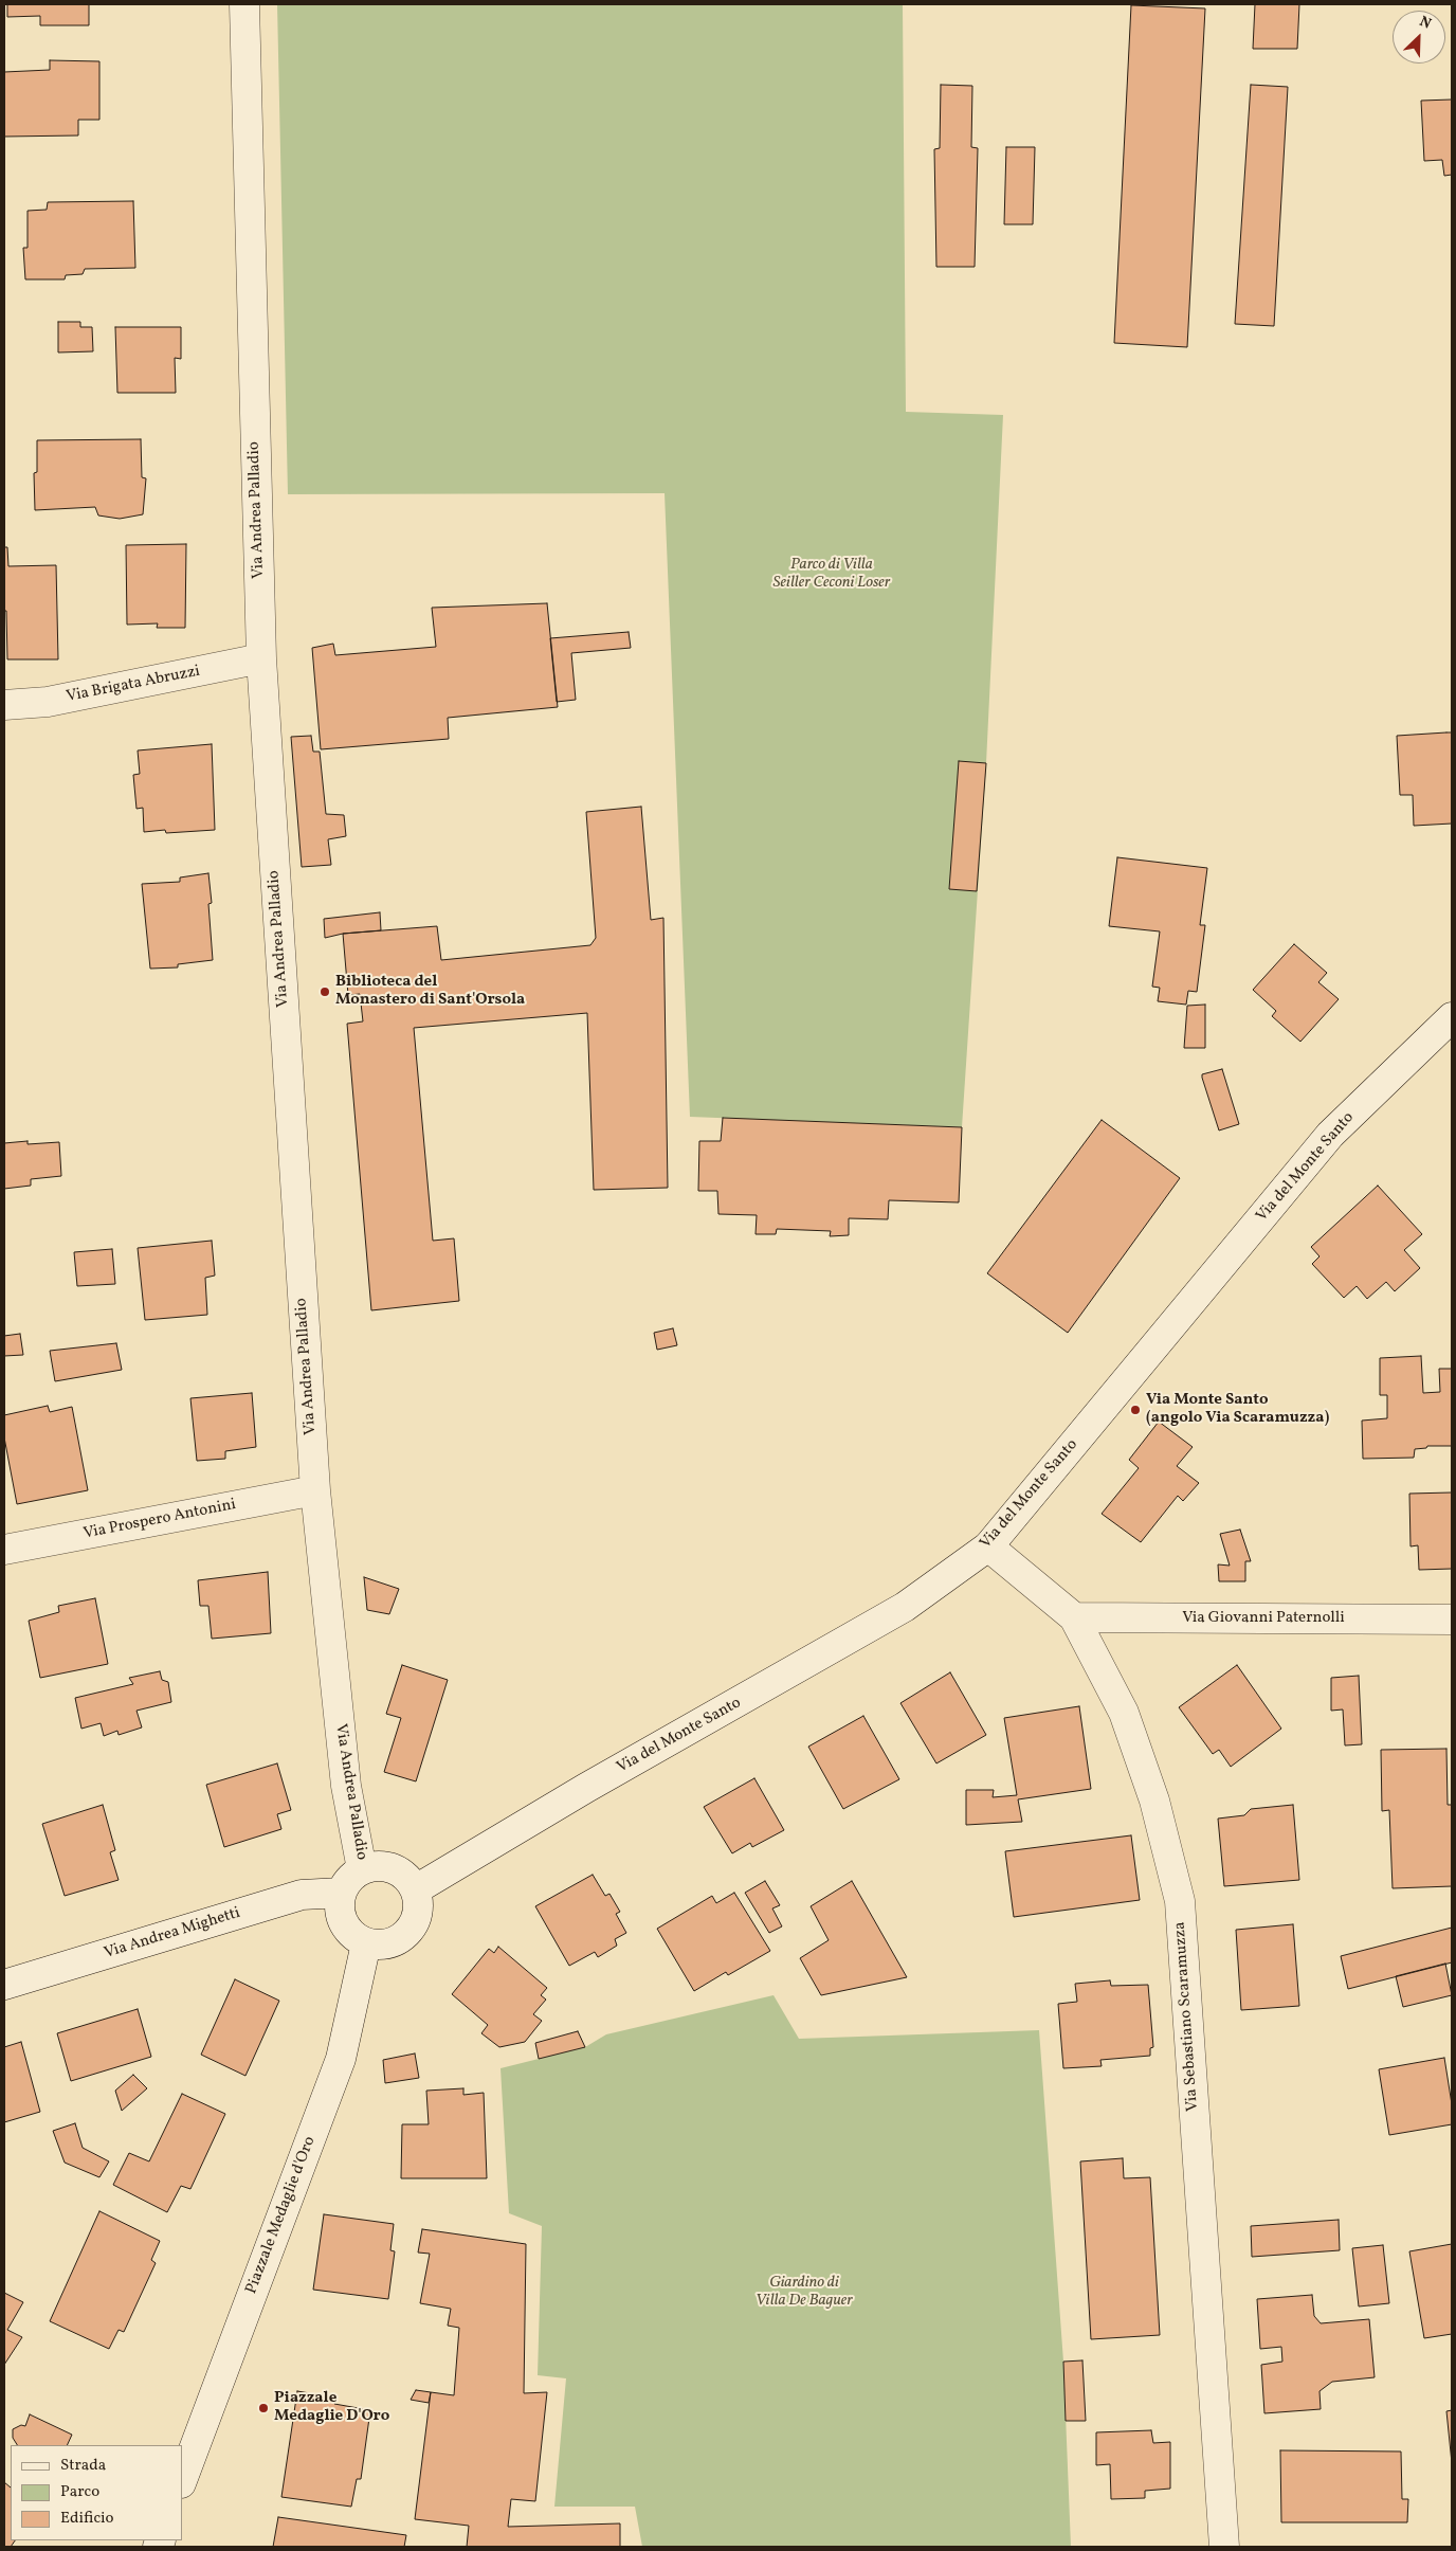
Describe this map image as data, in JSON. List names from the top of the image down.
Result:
{
  "streets": {
    "street": [
      "Via Andrea Palladio",
      "Via Brigata Abruzzi",
      "Via del Monte Santo",
      "Via Prospero Antonini",
      "Via Giovanni Paternolli",
      "Via Andrea Mighetti",
      "Via Sebastiano Scaramuzza",
      "Piazzale Medaglie d'Oro"
    ]
  },
  "crossings": [
    ["Via Andrea Palladio", "Via Brigata Abruzzi"],
    ["Via Andrea Palladio", "Via del Monte Santo"],
    ["Via Andrea Palladio", "Via Prospero Antonini"],
    ["Via Andrea Palladio", "Via Andrea Mighetti"],
    ["Via Andrea Palladio", "Piazzale Medaglie d'Oro"],
    ["Via del Monte Santo", "Via Andrea Mighetti"],
    ["Via del Monte Santo", "Via Sebastiano Scaramuzza"],
    ["Via del Monte Santo", "Piazzale Medaglie d'Oro"],
    ["Via Giovanni Paternolli", "Via Sebastiano Scaramuzza"],
    ["Via Andrea Mighetti", "Piazzale Medaglie d'Oro"]
  ],
  "parks": ["Parco di Villa Seiller Ceconi Loser", "Giardino di Villa De Baguer"],
  "places": ["Biblioteca del Monastero di Sant'Orsola", "Via Monte Santo (angolo Via Scaramuzza)", "Piazzale Medaglie D'Oro"],
  "legend": ["Strada", "Parco", "Edificio"],
  "north": "top right"
}
